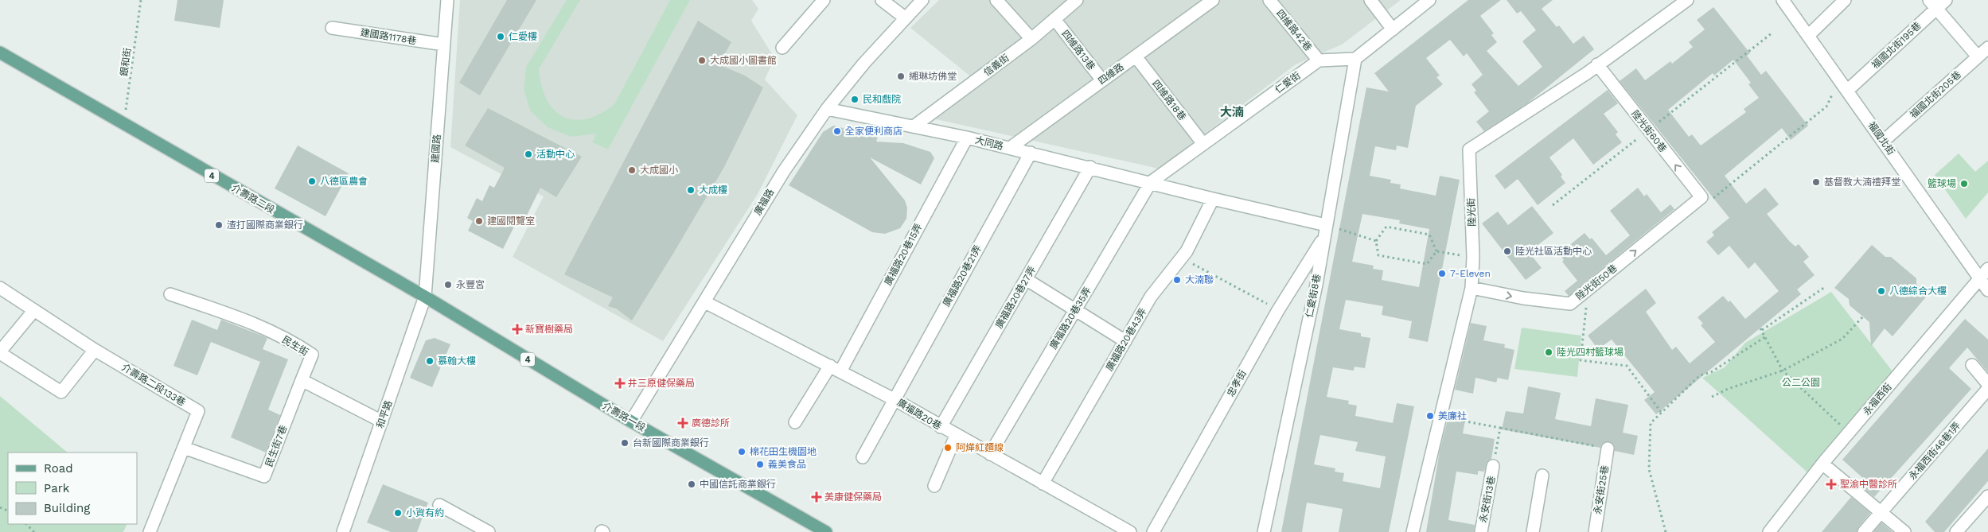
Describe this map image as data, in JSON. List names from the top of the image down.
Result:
{
  "streets": {
    "main road": ["4", "介壽路二段", "介壽路一段"],
    "street": [
      "四維路42巷",
      "建國路1178巷",
      "福國北街195巷",
      "四維路13巷",
      "信義街",
      "四維路",
      "仁愛街",
      "福國北街205巷",
      "四維路18巷",
      "陸光街60巷",
      "福國北街",
      "大同路",
      "建國路",
      "廣福路",
      "陸光街",
      "廣福路20巷15弄",
      "廣福路20巷21弄",
      "陸光街50巷",
      "仁愛街8巷",
      "廣福路20巷27弄",
      "廣福路20巷35弄",
      "廣福路20巷43弄",
      "民生街",
      "忠孝街",
      "介壽路二段133巷",
      "永福西街",
      "和平路",
      "廣福路20巷",
      "民生街7巷",
      "永福西街46巷1弄",
      "永安街25巷",
      "永安街13巷"
    ],
    "path": ["銀和街"]
  },
  "crossings": [
    ["四維路42巷", "仁愛街"],
    ["建國路1178巷", "建國路"],
    ["福國北街195巷", "福國北街"],
    ["四維路13巷", "信義街"],
    ["四維路13巷", "四維路"],
    ["銀和街", "介壽路二段"],
    ["信義街", "大同路"],
    ["四維路", "四維路18巷"],
    ["四維路", "大同路"],
    ["仁愛街", "四維路18巷"],
    ["仁愛街", "大同路"],
    ["仁愛街", "廣福路20巷35弄"],
    ["福國北街205巷", "福國北街"],
    ["陸光街60巷", "陸光街"],
    ["陸光街60巷", "陸光街50巷"],
    ["福國北街", "永福西街"],
    ["大同路", "廣福路"],
    ["大同路", "廣福路20巷15弄"],
    ["大同路", "廣福路20巷21弄"],
    ["大同路", "仁愛街8巷"],
    ["大同路", "廣福路20巷27弄"],
    ["大同路", "廣福路20巷35弄"],
    ["大同路", "廣福路20巷43弄"],
    ["建國路", "介壽路二段"],
    ["建國路", "和平路"],
    ["建國路", "介壽路一段"],
    ["介壽路二段", "和平路"],
    ["介壽路二段", "介壽路一段"],
    ["廣福路", "廣福路20巷"],
    ["廣福路", "介壽路一段"],
    ["陸光街", "陸光街50巷"],
    ["廣福路20巷15弄", "廣福路20巷"],
    ["廣福路20巷21弄", "廣福路20巷"],
    ["仁愛街8巷", "忠孝街"],
    ["廣福路20巷27弄", "廣福路20巷"],
    ["廣福路20巷35弄", "廣福路20巷"],
    ["廣福路20巷43弄", "廣福路20巷"],
    ["民生街", "民生街7巷"],
    ["介壽路二段133巷", "民生街7巷"],
    ["和平路", "介壽路一段"]
  ],
  "one_way": ["陸光街60巷", "陸光街50巷"],
  "districts": ["大湳"],
  "parks": ["公二公園"],
  "places": {
    "other": [
      "仁愛樓",
      "大成國小圖書館",
      "緗琳坊佛堂",
      "民和戲院",
      "全家便利商店",
      "活動中心",
      "大成國小",
      "八德區農會",
      "基督教大湳禮拜堂",
      "籃球場",
      "大成樓",
      "建國閱覽室",
      "渣打國際商業銀行",
      "陸光社區活動中心",
      "7-Eleven",
      "大湳聯",
      "永豐宮",
      "八德綜合大樓",
      "陸光四村籃球場",
      "慕翰大樓",
      "美廉社",
      "台新國際商業銀行",
      "阿燁紅麵線",
      "棉花田生機園地",
      "義美食品",
      "中國信託商業銀行",
      "小資有約"
    ],
    "health": [
      "新寶樹藥局",
      "井三原健保藥局",
      "廣德診所",
      "聖渝中醫診所",
      "美康健保藥局"
    ]
  },
  "legend": ["Road", "Park", "Building"]
}
